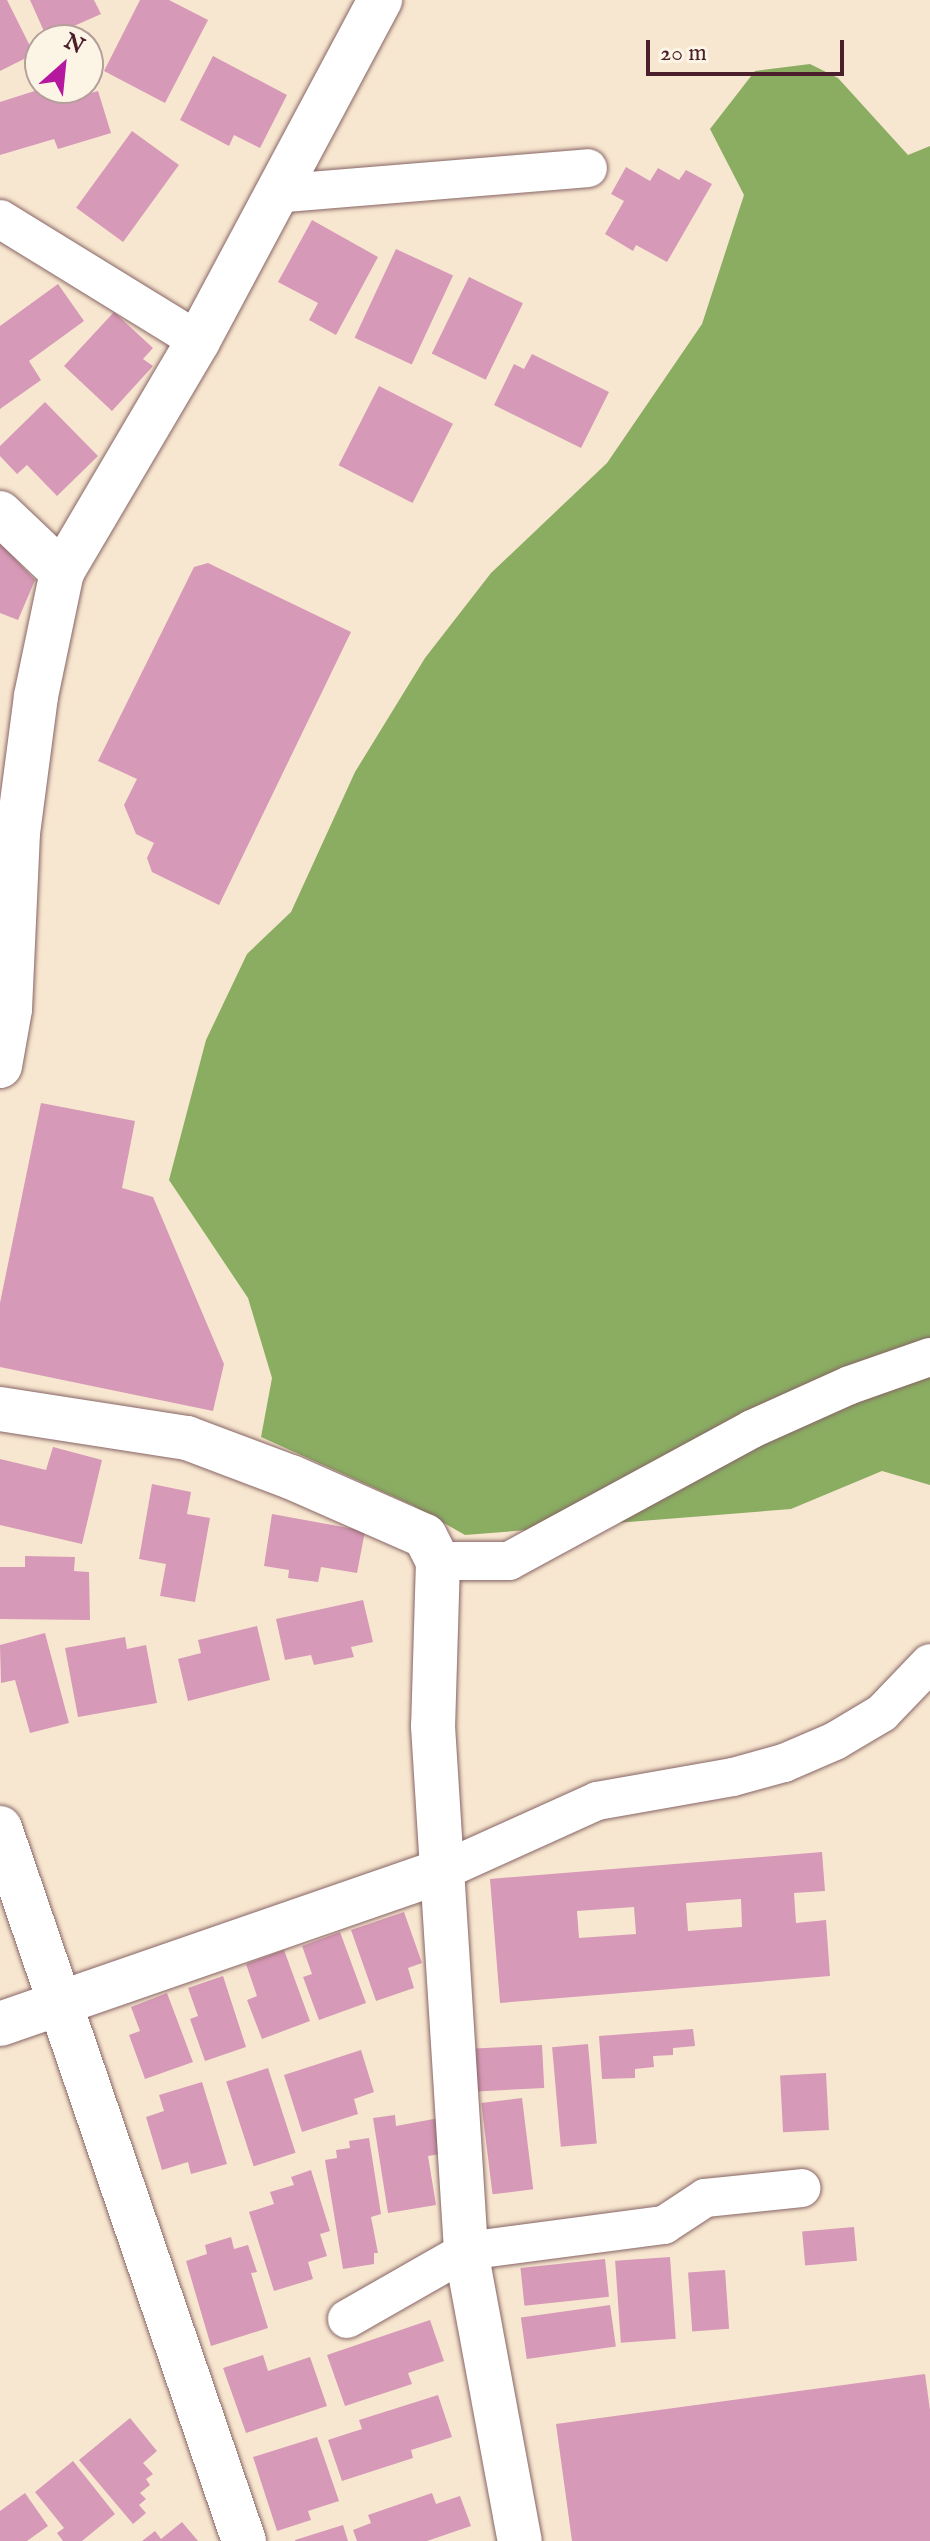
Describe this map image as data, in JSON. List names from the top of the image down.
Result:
{
  "scale_bar": "20 m",
  "north": "top right"
}
